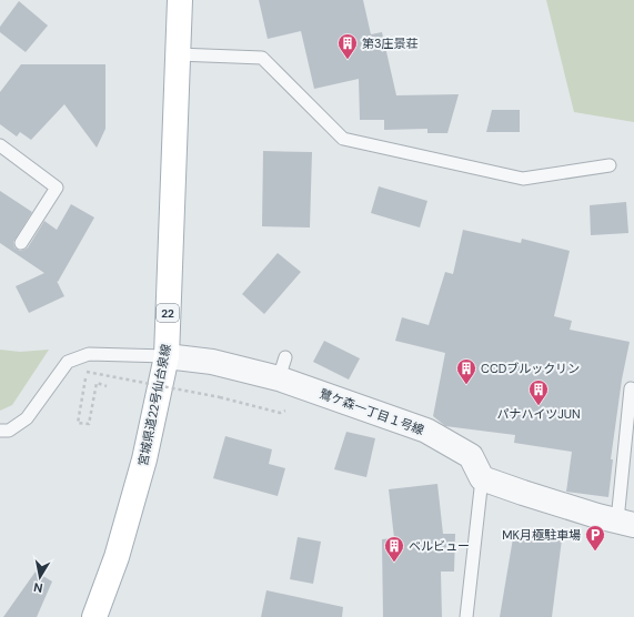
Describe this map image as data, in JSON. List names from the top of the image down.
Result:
{
  "streets": {
    "main road": ["22", "宮城県道22号仙台泉線"],
    "street": ["鷺ケ森一丁目１号線"]
  },
  "crossings": [
    ["宮城県道22号仙台泉線", "鷺ケ森一丁目１号線"]
  ],
  "places": {
    "building": [
      "第3庄景荘",
      "CCDブルックリン",
      "パナハイツJUN",
      "ベルビュー"
    ],
    "parking": ["MK月極駐車場"]
  },
  "north": "bottom"
}
